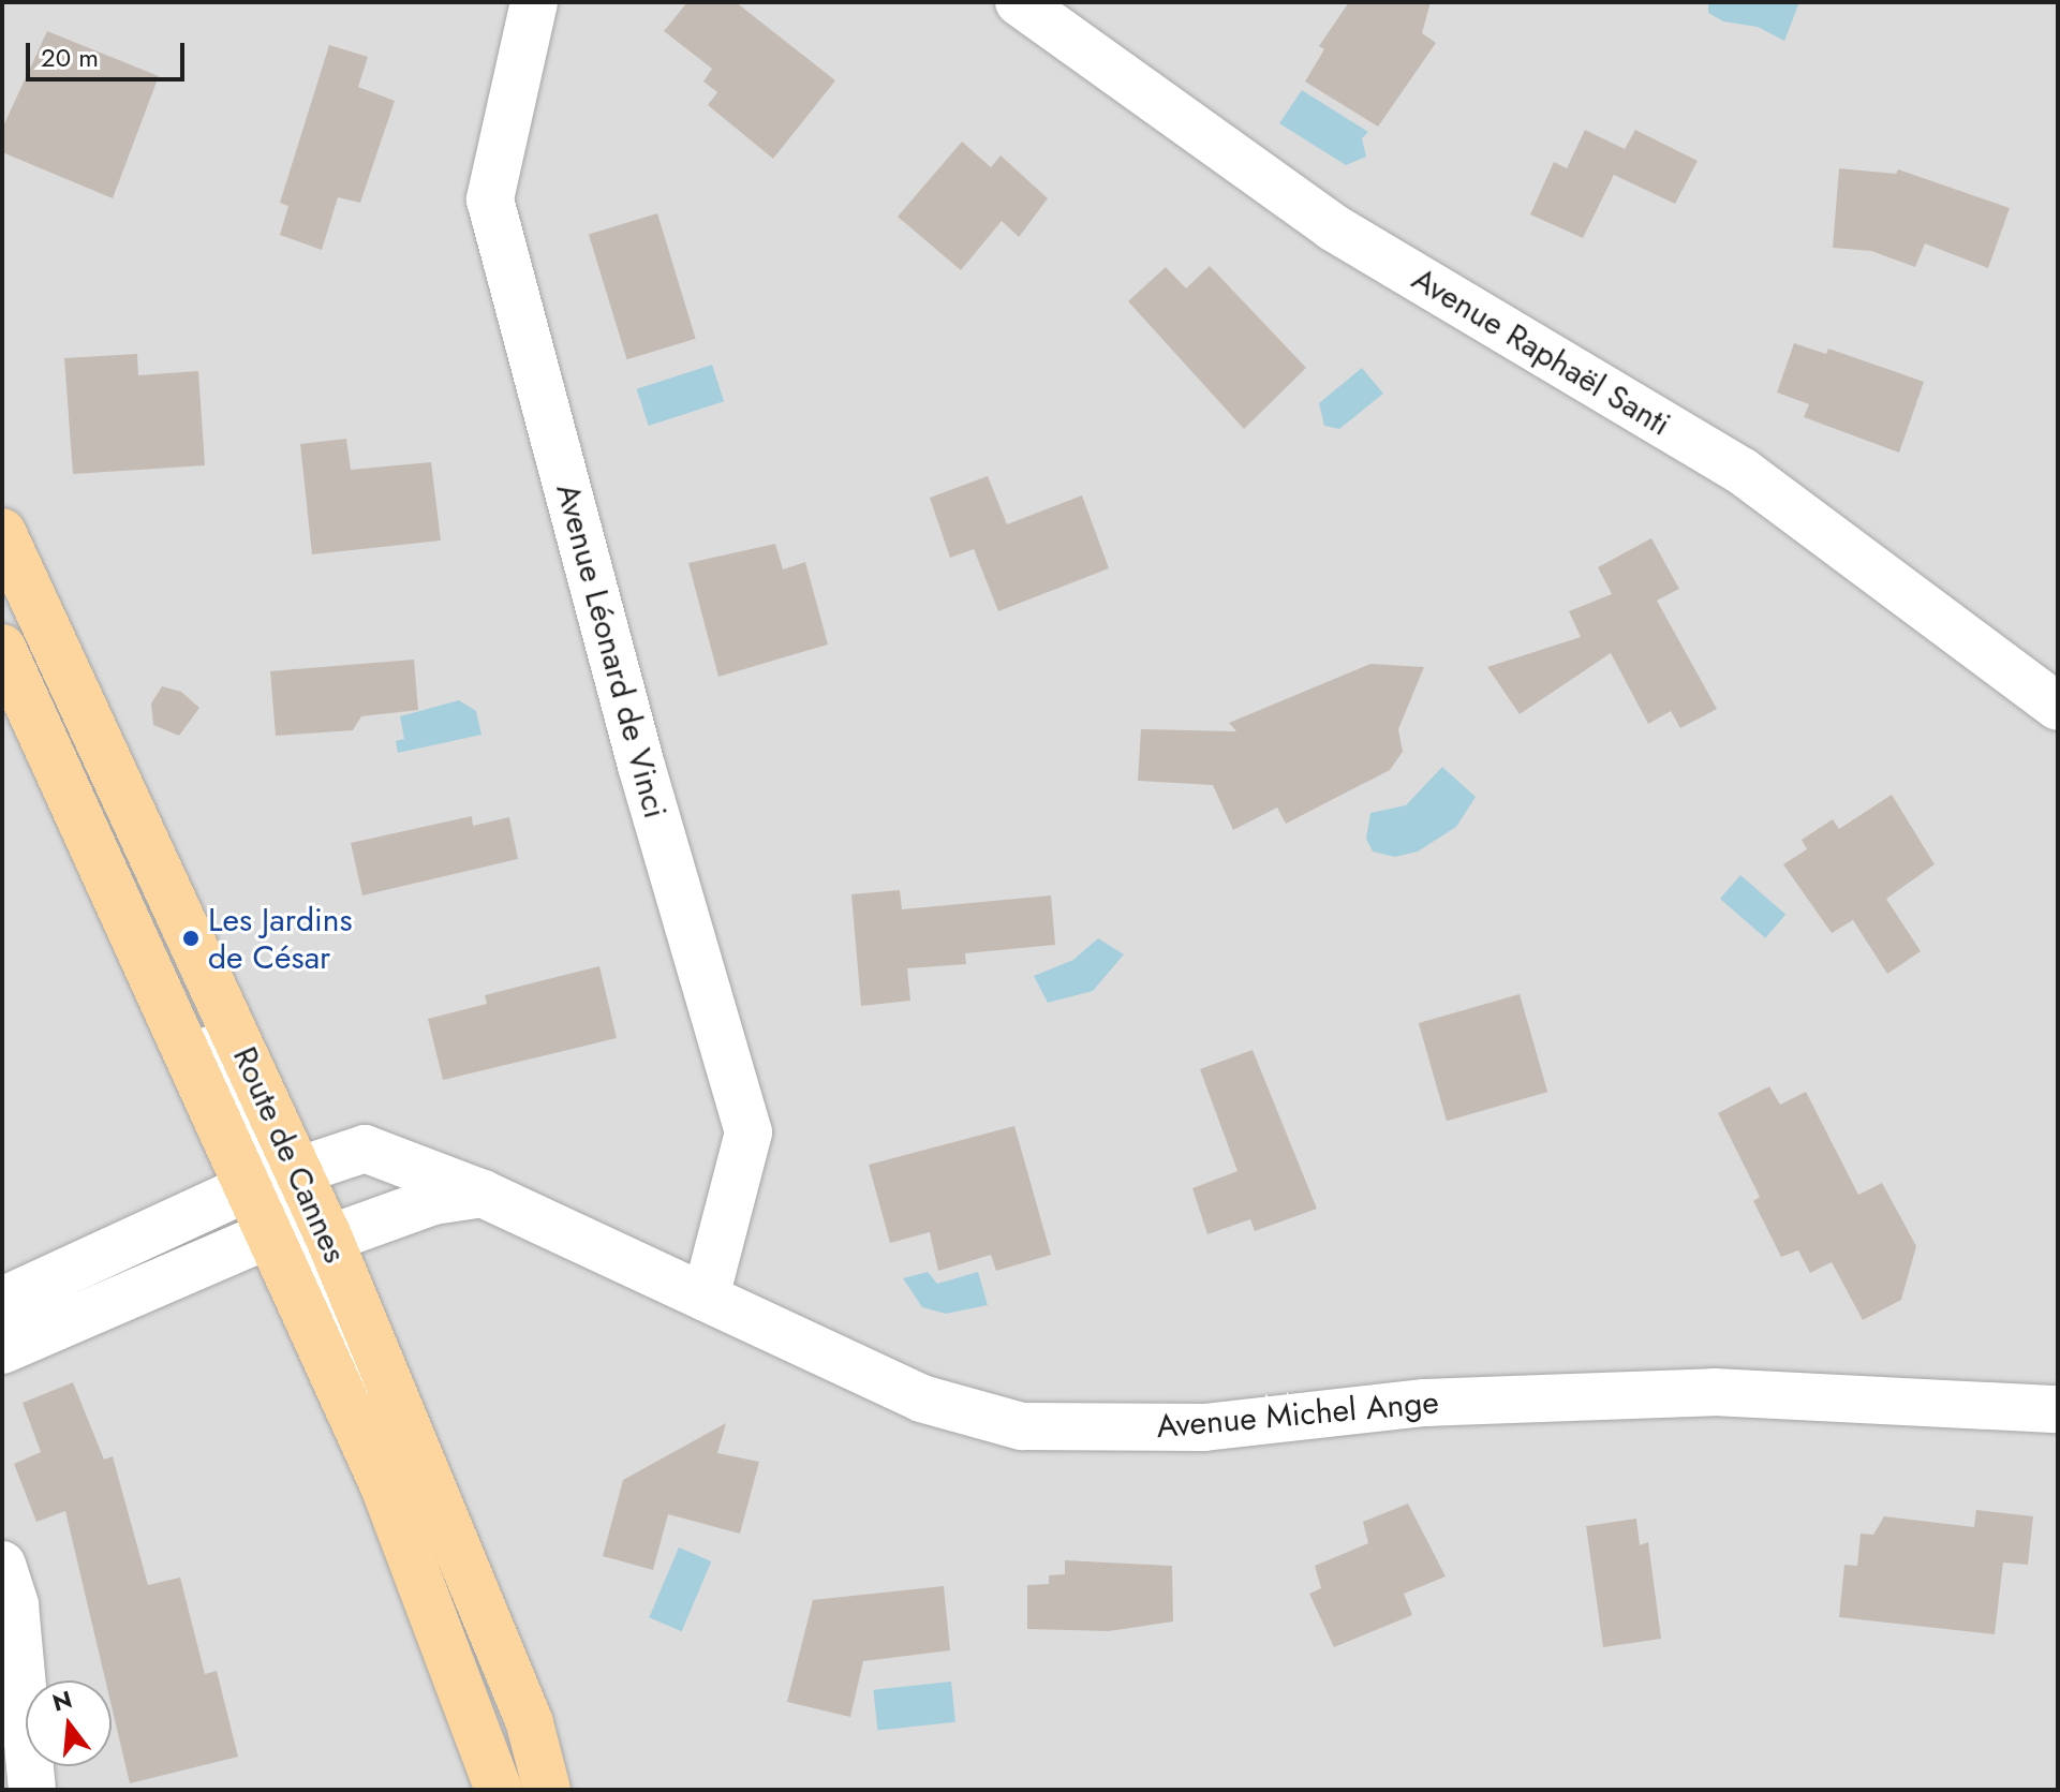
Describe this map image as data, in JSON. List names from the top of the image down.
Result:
{
  "streets": {
    "main road": ["Route de Cannes"],
    "street": ["Avenue Raphaël Santi", "Avenue Léonard de Vinci", "Avenue Michel Ange"]
  },
  "crossings": [
    ["Avenue Léonard de Vinci", "Avenue Michel Ange"],
    ["Route de Cannes", "Avenue Michel Ange"]
  ],
  "places": ["Les Jardins de César"],
  "scale_bar": "20 m",
  "north": "top"
}
